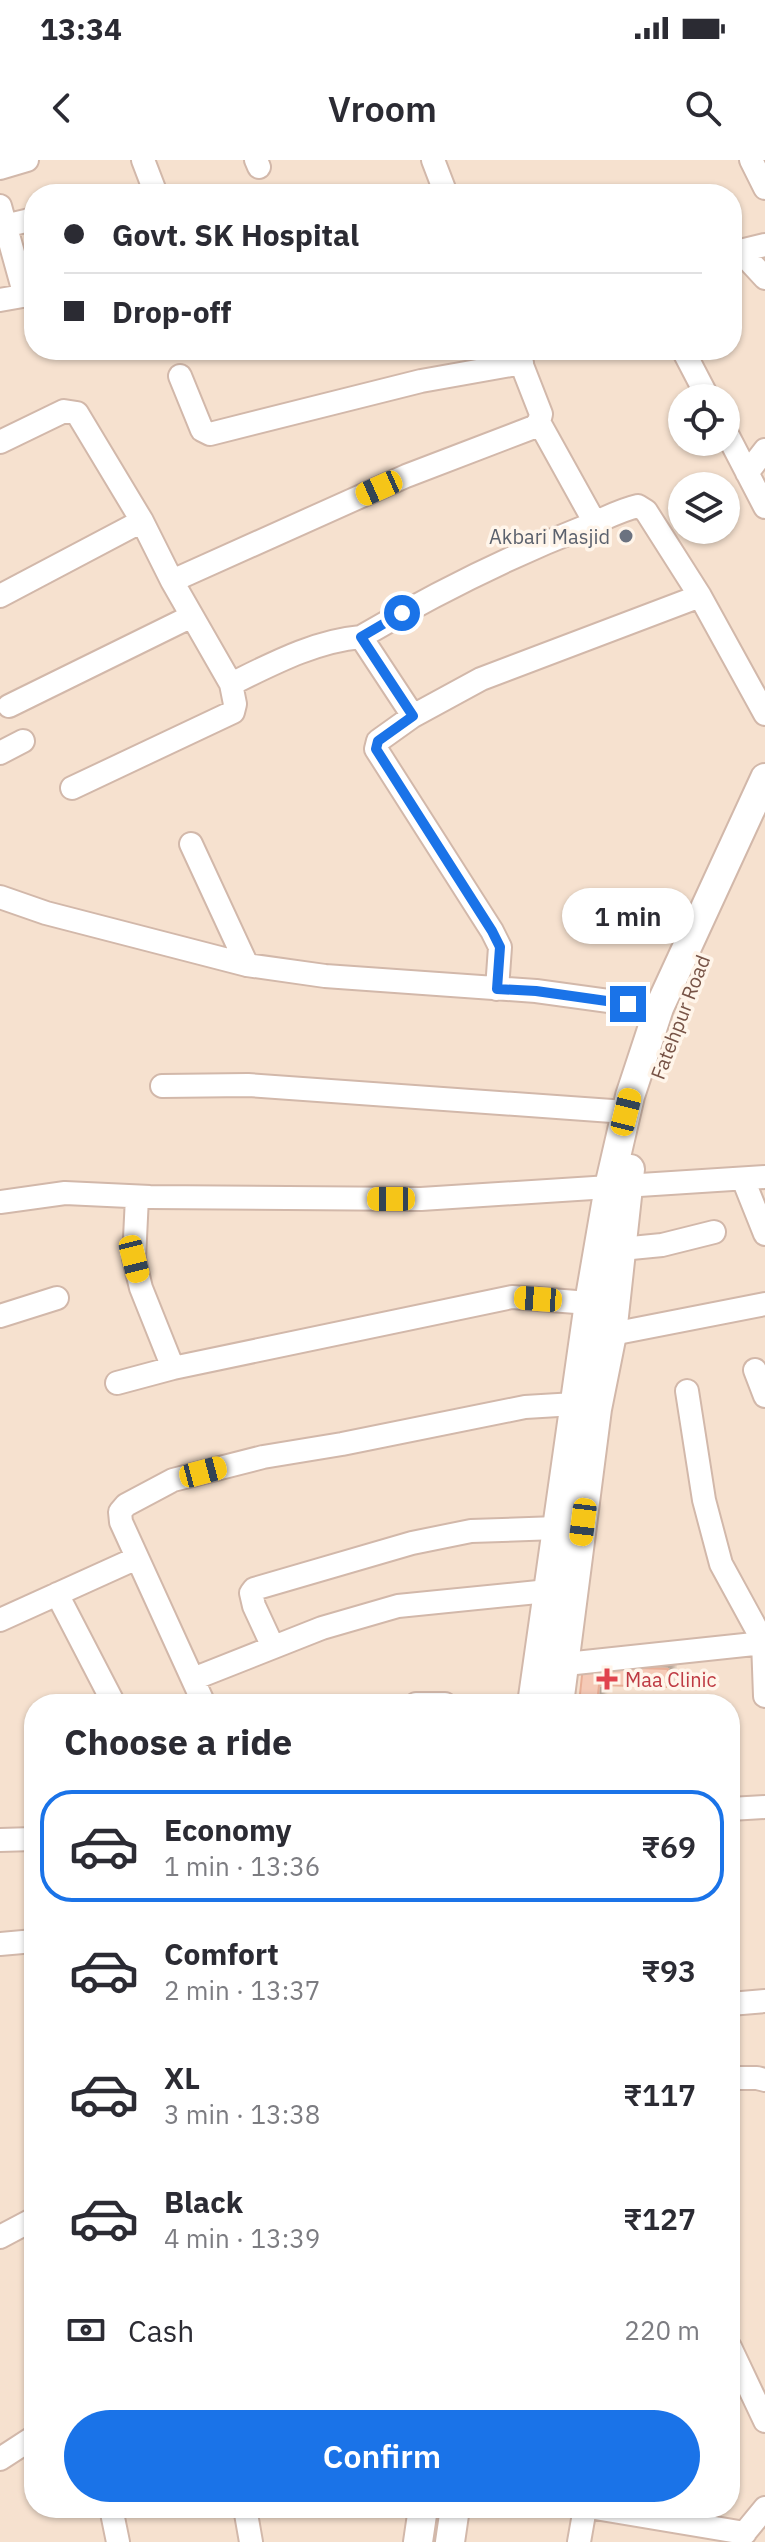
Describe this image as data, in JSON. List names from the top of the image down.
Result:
{
  "streets": {
    "street": ["Fatehpur Road"]
  },
  "places": {
    "other": ["Akbari Masjid"],
    "health": ["Maa Clinic"]
  },
  "page": {
    "status": "13:34",
    "header": "Vroom",
    "banner": ["Govt. SK Hospital", "Drop-off"],
    "bubble": "1 min",
    "heading": "Choose a ride",
    "list": [
      {
        "name": "Economy",
        "note": "1 min · 13:36",
        "value": "₹69"
      },
      {
        "name": "Comfort",
        "note": "2 min · 13:37",
        "value": "₹93"
      },
      {
        "name": "XL",
        "note": "3 min · 13:38",
        "value": "₹117"
      },
      {
        "name": "Black",
        "note": "4 min · 13:39",
        "value": "₹127"
      }
    ],
    "pay": ["Cash", "220 m"],
    "buttons": "Confirm"
  }
}
